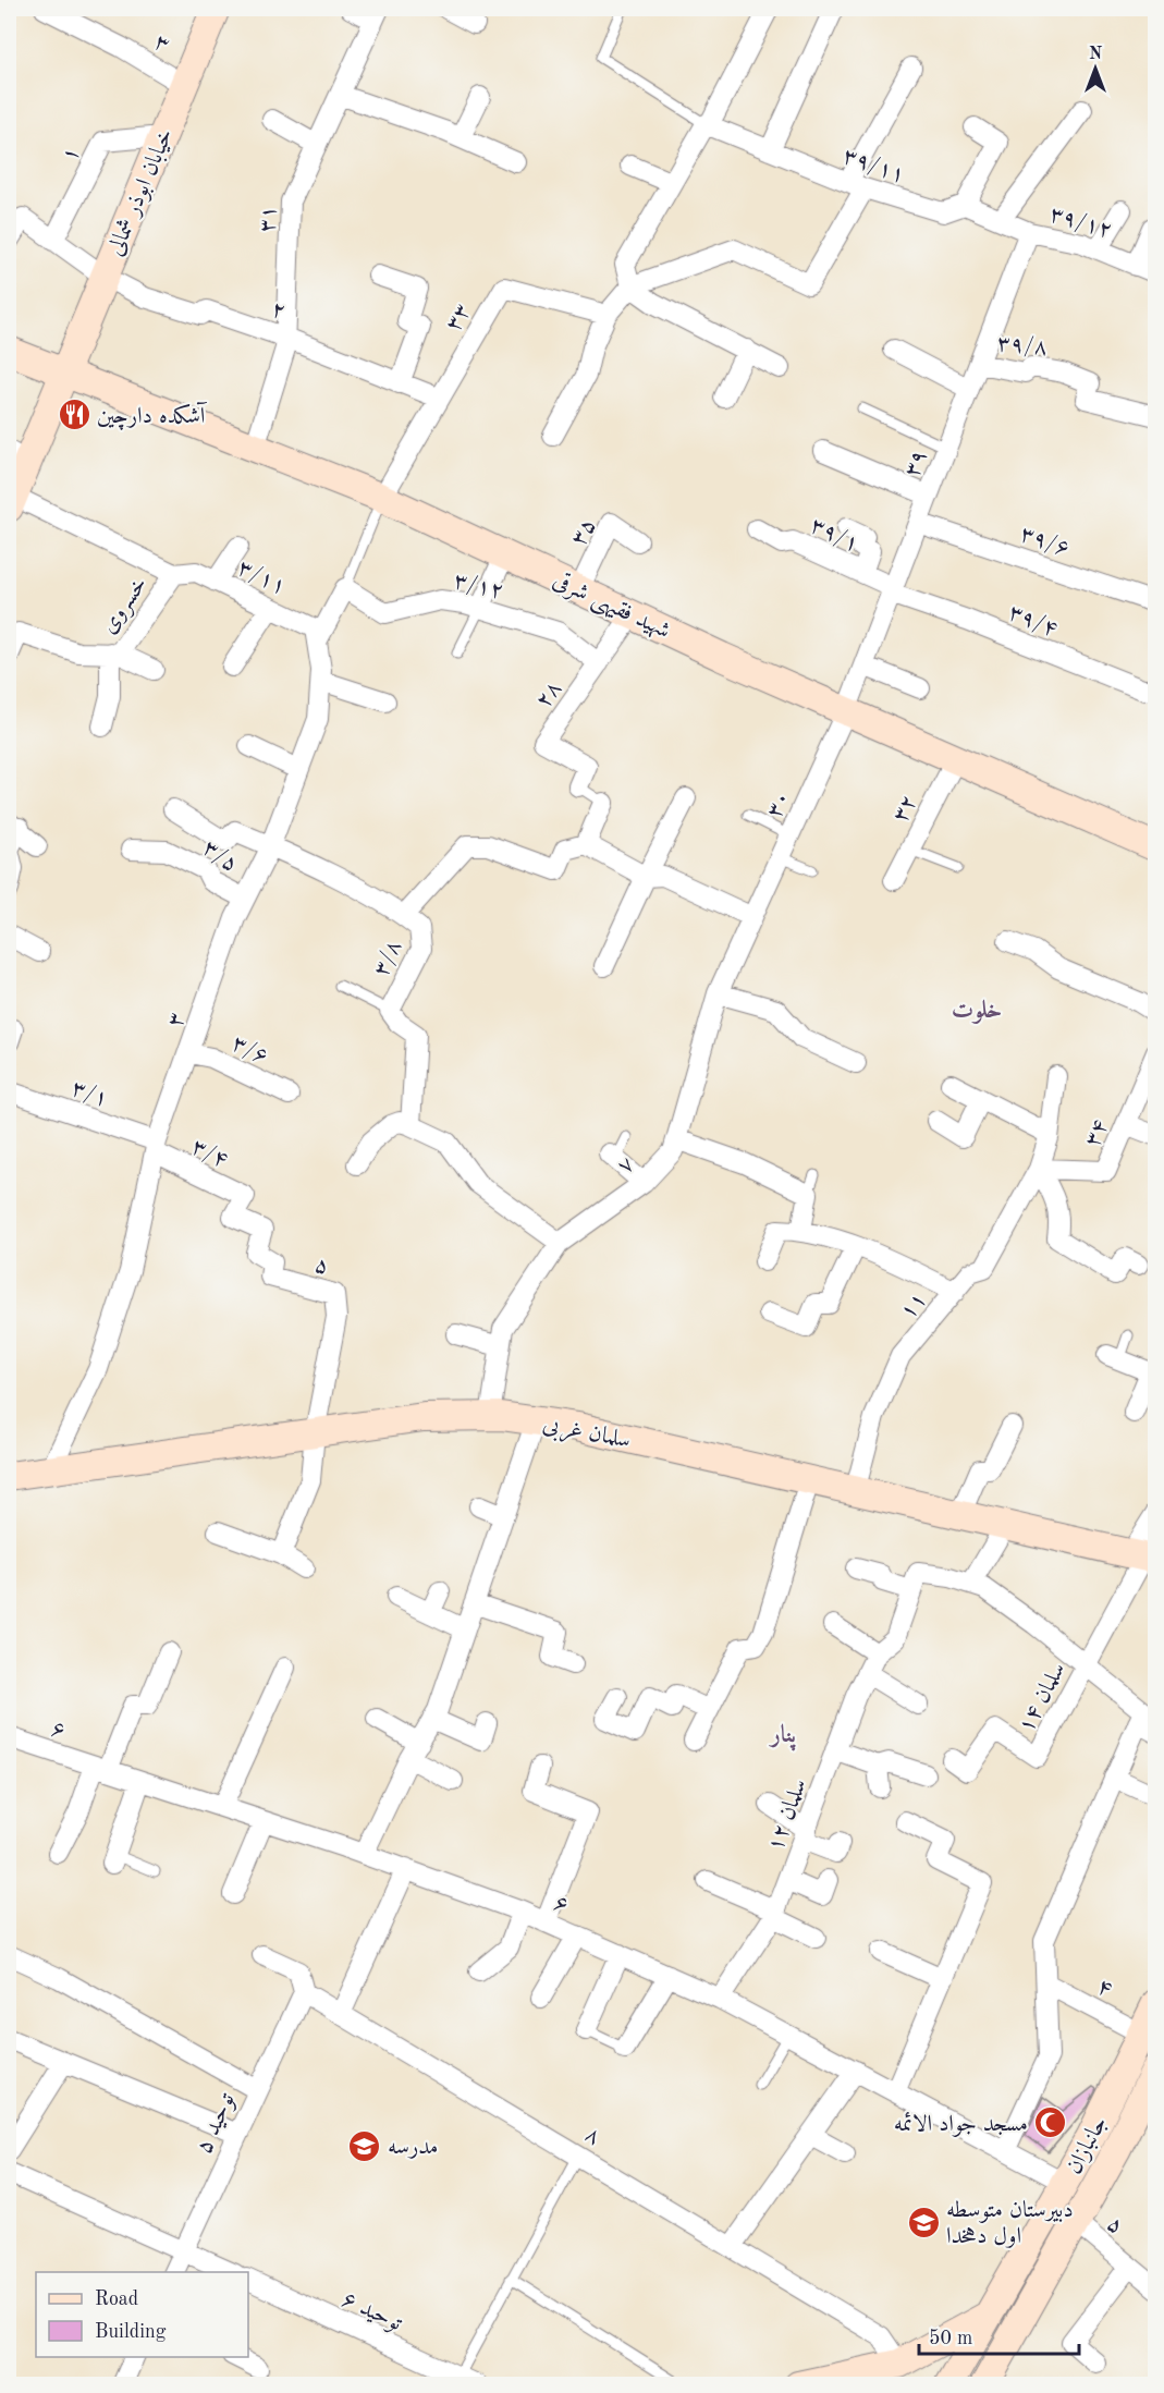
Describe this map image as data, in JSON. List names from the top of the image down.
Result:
{
  "streets": {
    "street": [
      "۳",
      "۱",
      "۳۹/۱۱",
      "خیابان ابوذر شمالی",
      "۳۱",
      "۳۹/۱۲",
      "۲",
      "۳۳",
      "۳۹/۸",
      "۳۹",
      "۳۵",
      "۳۹/۱",
      "۳۹/۶",
      "۳/۱۱",
      "۳/۱۲",
      "خسروی",
      "شهید فقیهی شرقی",
      "۳۹/۴",
      "۲۸",
      "۳۰",
      "۳۲",
      "۳/۵",
      "۳/۸",
      "۳/۶",
      "۳/۱",
      "۳۴",
      "۳/۴",
      "۷",
      "۵",
      "۱۱",
      "سلمان غربی",
      "سلمان ۱۴",
      "۶",
      "سلمان ۱۲",
      "۴",
      "توحید ۵",
      "۸",
      "جانبازان",
      "توحید ۶"
    ]
  },
  "crossings": [
    ["۳", "خیابان ابوذر شمالی"],
    ["۳", "۳/۱۱"],
    ["۳", "۳/۵"],
    ["۳", "۳/۸"],
    ["۳", "۳/۶"],
    ["۳", "۳/۱"],
    ["۳", "۳/۴"],
    ["۳", "سلمان غربی"],
    ["۱", "خیابان ابوذر شمالی"],
    ["۱", "۲"],
    ["خیابان ابوذر شمالی", "۲"],
    ["خیابان ابوذر شمالی", "شهید فقیهی شرقی"],
    ["۳۱", "۲"],
    ["۳۱", "شهید فقیهی شرقی"],
    ["۳۹/۱۲", "۳۹"],
    ["۲", "۳۳"],
    ["۳۳", "شهید فقیهی شرقی"],
    ["۳۹/۸", "۳۹"],
    ["۳۹", "۳۹/۱"],
    ["۳۹", "۳۹/۶"],
    ["۳۹", "شهید فقیهی شرقی"],
    ["۳۹", "۳۹/۴"],
    ["۳۹", "۳۰"],
    ["۳۵", "شهید فقیهی شرقی"],
    ["۳۹/۱", "۳۹/۴"],
    ["۳/۱۱", "خسروی"],
    ["۳/۱۲", "۲۸"],
    ["شهید فقیهی شرقی", "۲۸"],
    ["شهید فقیهی شرقی", "۳۰"],
    ["شهید فقیهی شرقی", "۳۲"],
    ["۳۰", "۷"],
    ["۳/۱", "۳/۴"],
    ["۳۴", "۱۱"],
    ["۳/۴", "۵"],
    ["۷", "سلمان غربی"],
    ["۵", "سلمان غربی"],
    ["۵", "جانبازان"],
    ["۱۱", "سلمان غربی"],
    ["سلمان غربی", "سلمان ۱۴"],
    ["۶", "سلمان ۱۲"],
    ["۶", "جانبازان"],
    ["۴", "جانبازان"],
    ["توحید ۵", "۸"]
  ],
  "districts": ["خلوت", "پنار"],
  "places": {
    "restaurant": ["آشکده دارچین"],
    "mosque": ["مسجد جواد الائمه"],
    "school or university": ["مدرسه", "دبیرستان متوسطه اول دهخدا"]
  },
  "legend": ["Road", "Building"],
  "scale_bar": "50 m",
  "north": "top"
}
